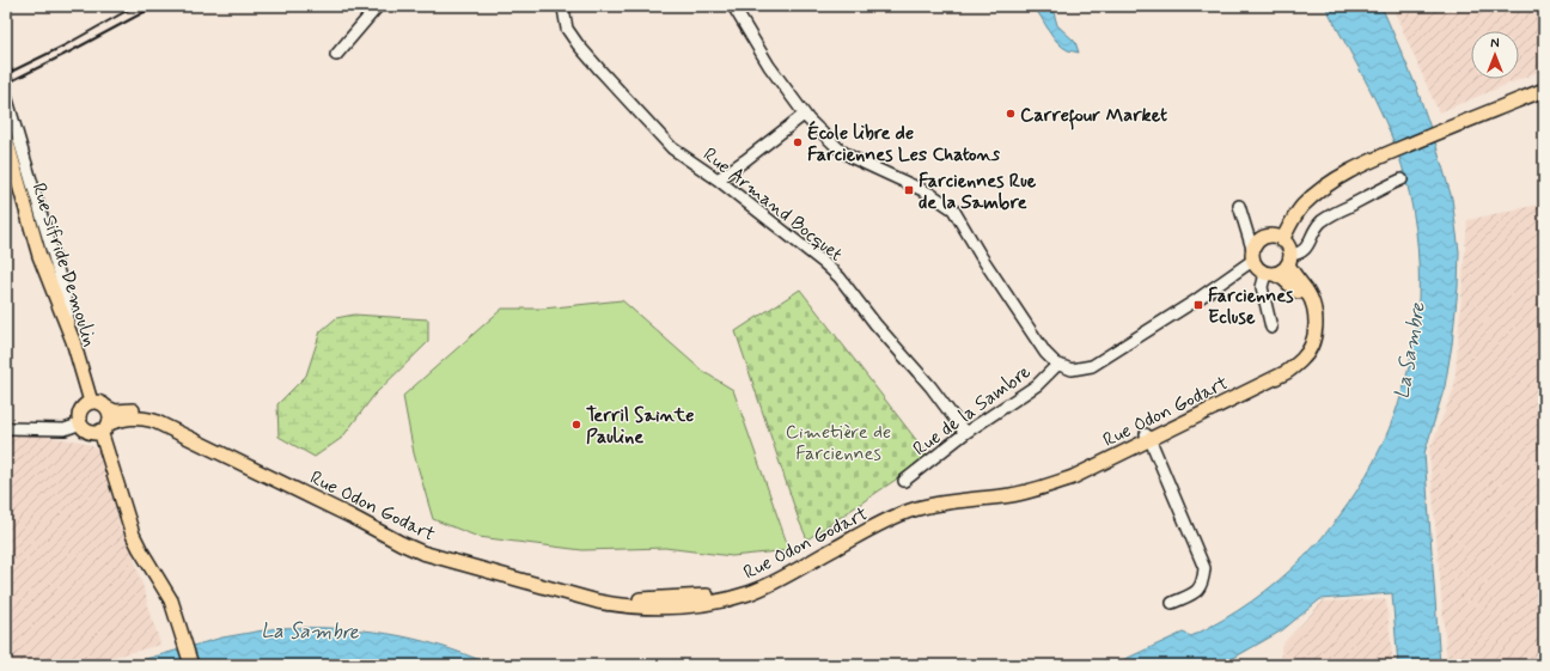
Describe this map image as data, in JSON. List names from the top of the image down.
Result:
{
  "streets": {
    "main road": ["Rue Sifride Demoulin", "Rue Odon Godart"],
    "street": ["Rue Armand Bocquet", "Rue de la Sambre"]
  },
  "crossings": [
    ["Rue Armand Bocquet", "Rue de la Sambre"],
    ["Rue Sifride Demoulin", "Rue Odon Godart"]
  ],
  "water": ["La Sambre"],
  "parks": ["Cimetière de Farciennes"],
  "places": {
    "other": ["Carrefour Market", "École libre de Farciennes Les Chatons", "Terril Sainte Pauline"],
    "transit": ["Farciennes Rue de la Sambre", "Farciennes Ecluse"]
  },
  "north": "top"
}
